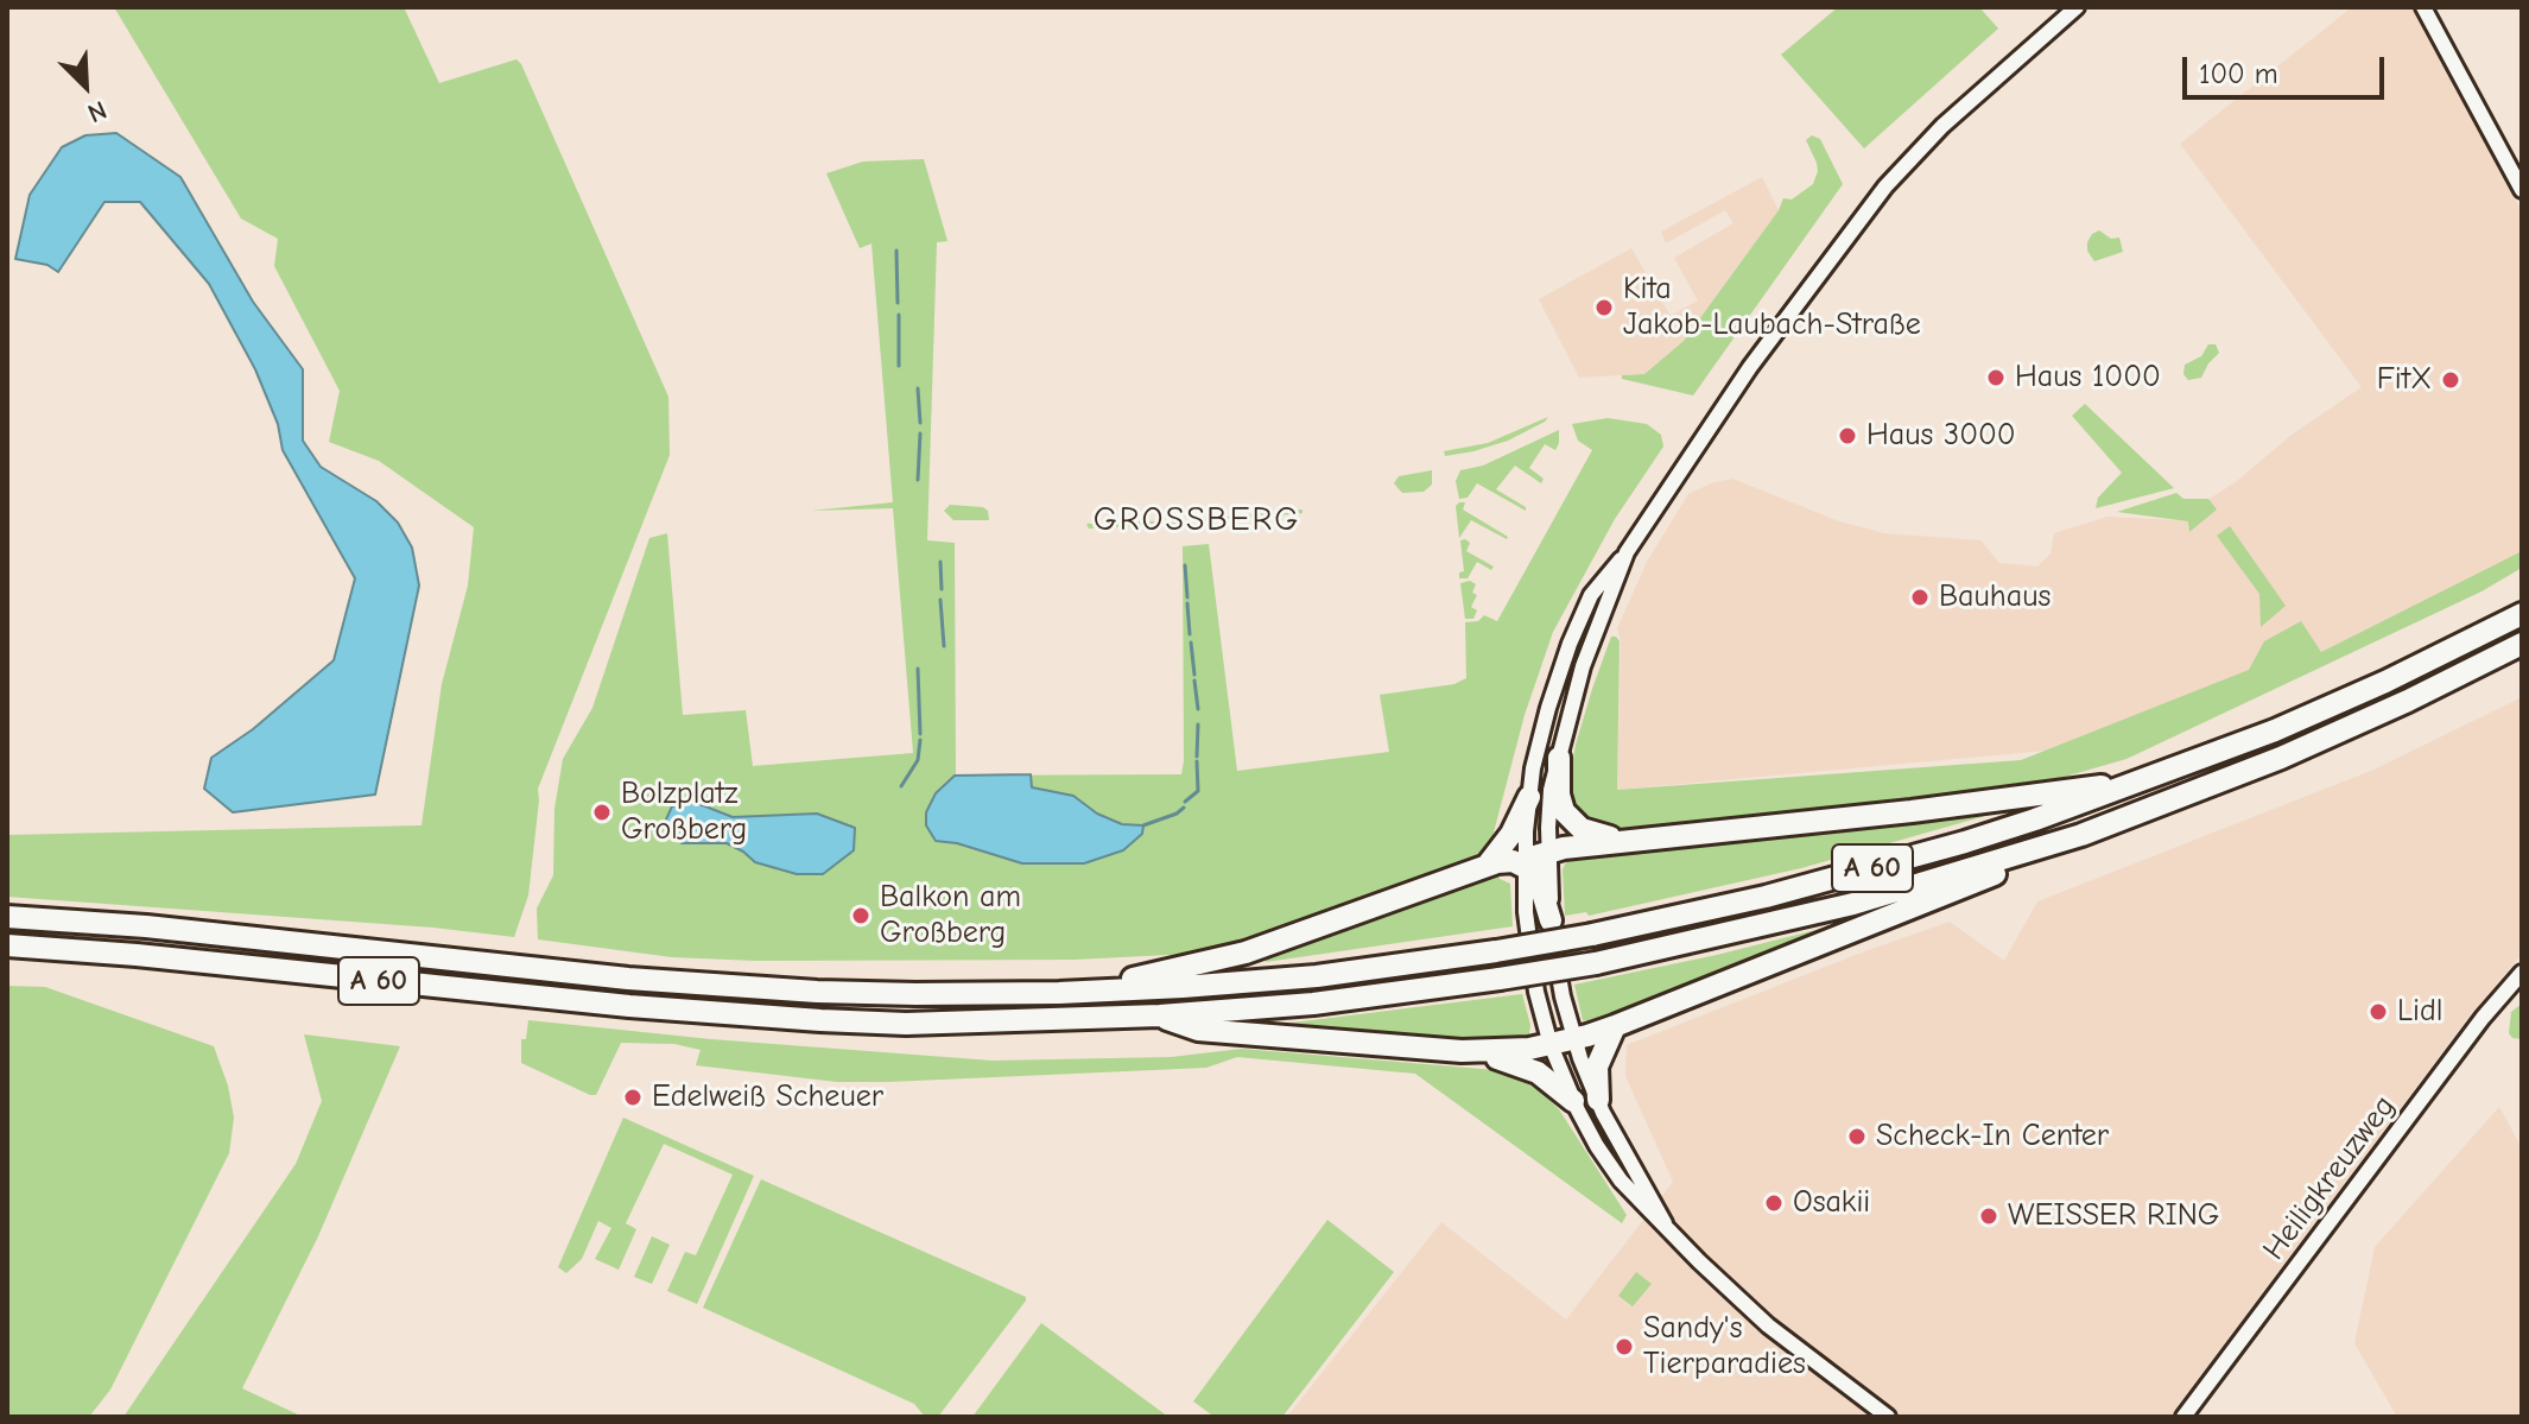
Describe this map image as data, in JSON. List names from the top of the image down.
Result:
{
  "streets": {
    "highway": ["A 60"],
    "street": ["Heiligkreuzweg"]
  },
  "districts": ["GROSSBERG"],
  "places": [
    "Kita Jakob-Laubach-Straße",
    "Haus 1000",
    "FitX",
    "Haus 3000",
    "Bauhaus",
    "Bolzplatz Großberg",
    "Balkon am Großberg",
    "Lidl",
    "Edelweiß Scheuer",
    "Scheck-In Center",
    "Osakii",
    "WEISSER RING",
    "Sandy's Tierparadies"
  ],
  "scale_bar": "100 m",
  "north": "bottom right"
}
